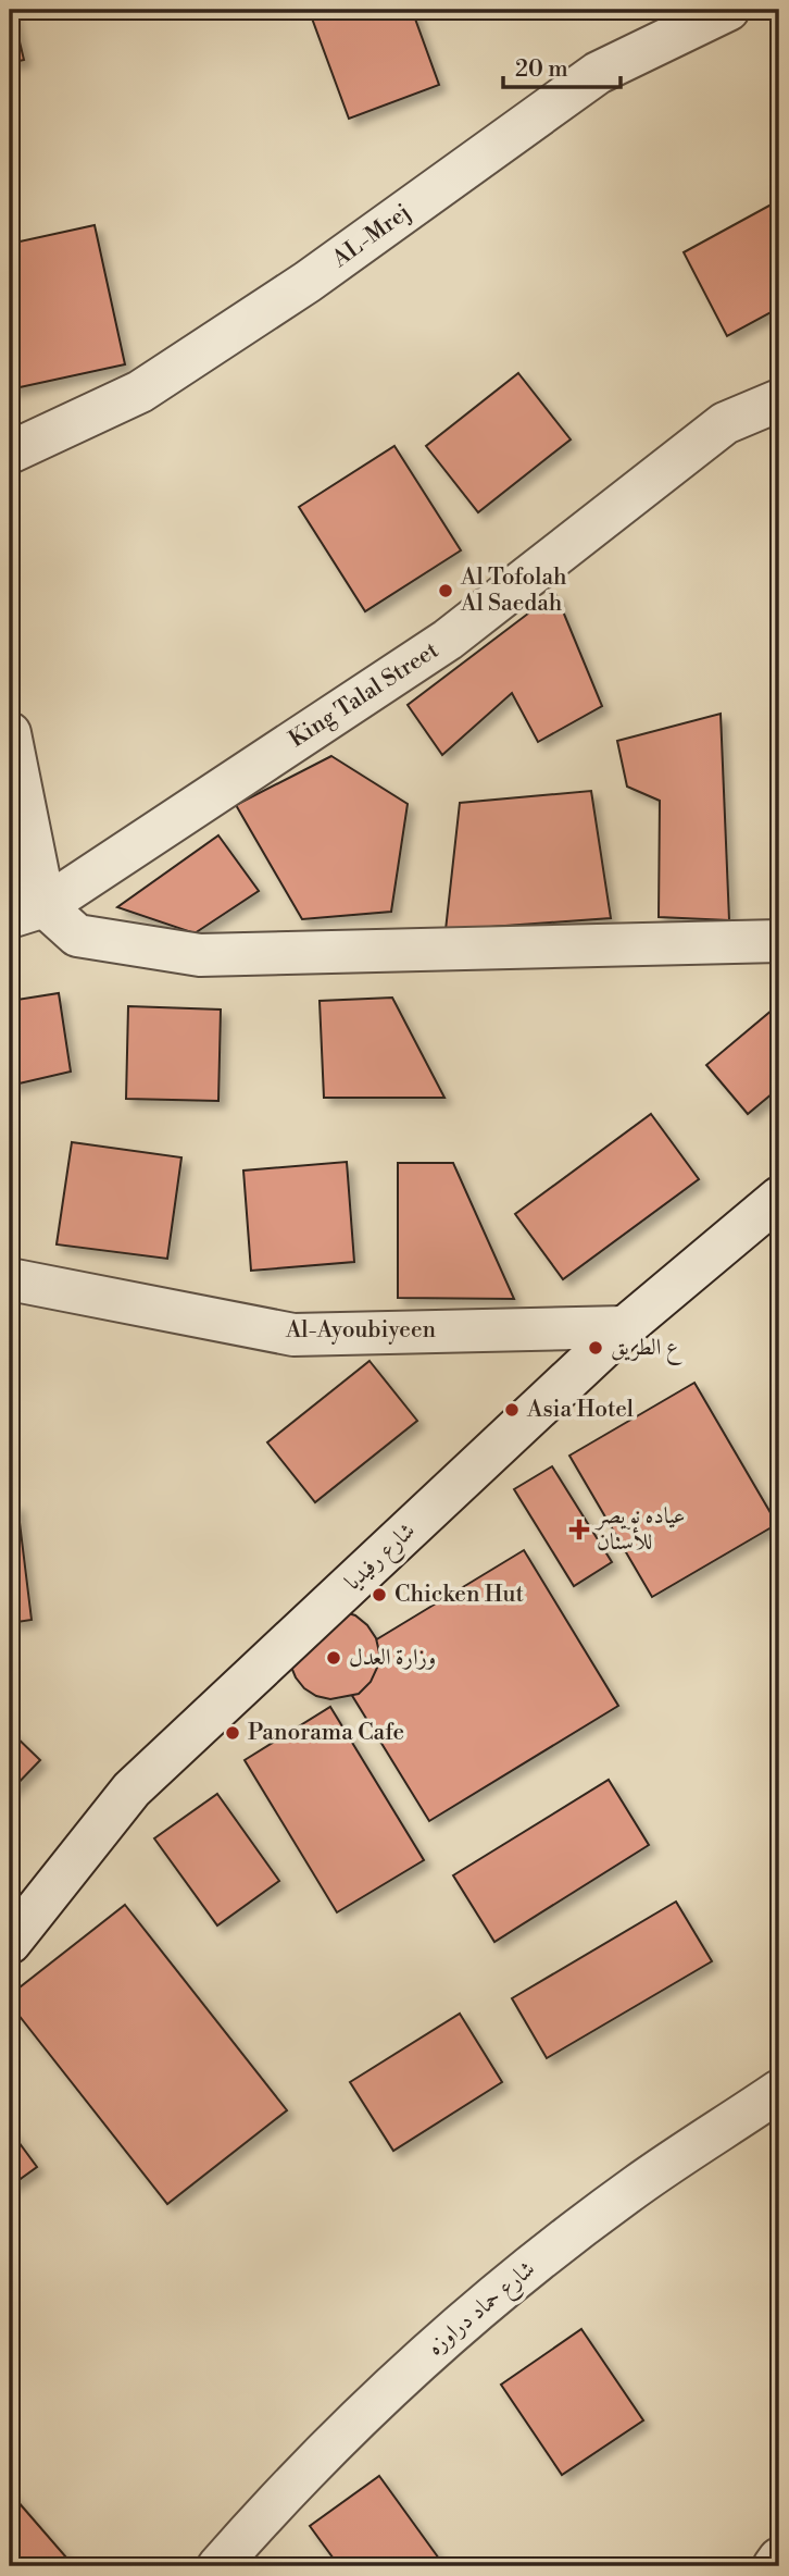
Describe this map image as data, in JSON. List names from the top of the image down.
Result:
{
  "streets": {
    "street": [
      "AL-Mrej",
      "King Talal Street",
      "Al-Ayoubiyeen",
      "شارع رفيديا",
      "شارع حماد دراوزه"
    ]
  },
  "crossings": [
    ["Al-Ayoubiyeen", "شارع رفيديا"]
  ],
  "places": {
    "other": [
      "Al Tofolah Al Saedah",
      "ع الطريق",
      "Asia Hotel",
      "Chicken Hut",
      "وزارة العدل",
      "Panorama Cafe"
    ],
    "health": ["عياده نويصر للأسنان"]
  },
  "scale_bar": "20 m"
}
